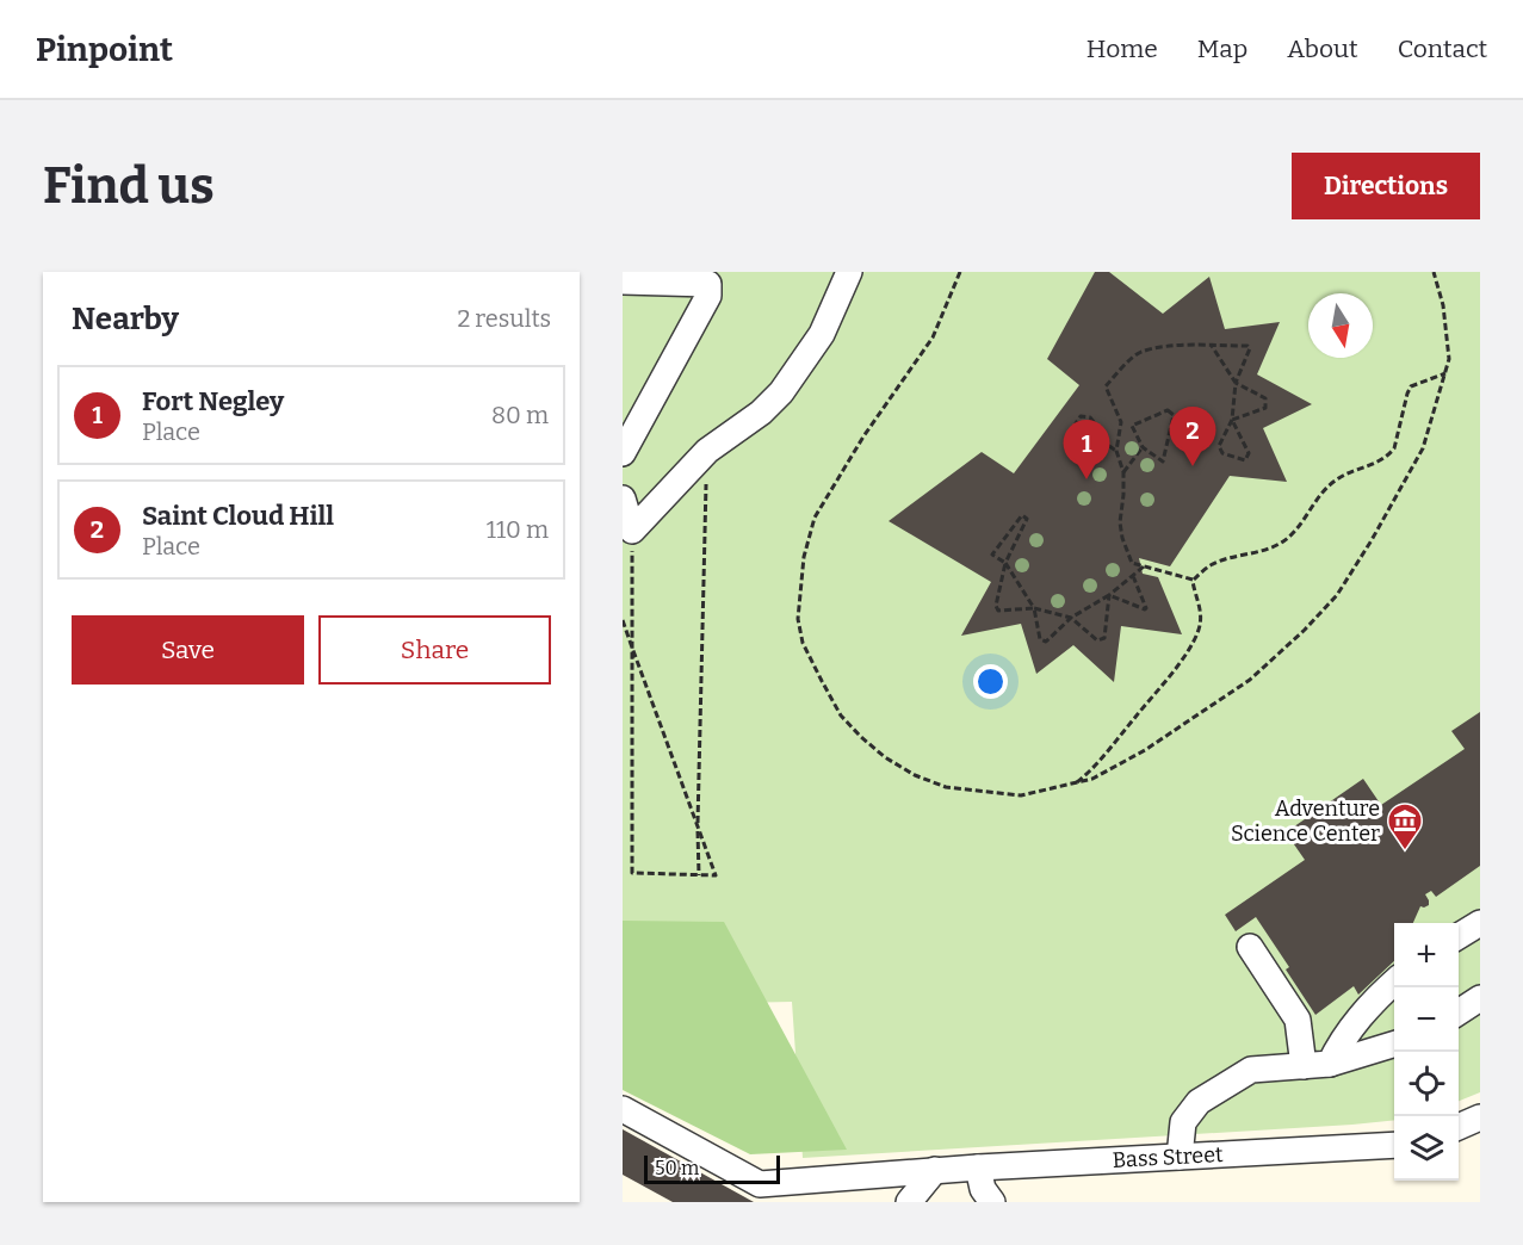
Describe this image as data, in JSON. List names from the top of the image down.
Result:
{
  "streets": {
    "street": ["Bass Street"]
  },
  "places": {
    "museum": ["Adventure Science Center"]
  },
  "scale_bar": "50 m",
  "north": "bottom",
  "page": {
    "header": "Pinpoint",
    "nav": [
      "Home",
      "Map",
      "About",
      "Contact"
    ],
    "buttons": [
      "Directions",
      ["Save", "Share"]
    ],
    "title": "Find us",
    "heading": ["Nearby", "2 results"],
    "list": [
      {
        "mark": "1",
        "name": "Fort Negley",
        "note": "Place",
        "value": "80 m"
      },
      {
        "mark": "2",
        "name": "Saint Cloud Hill",
        "note": "Place",
        "value": "110 m"
      }
    ],
    "pins": ["2", "1"],
    "map_buttons": ["+", "−"],
    "scale": "50 m"
  }
}
